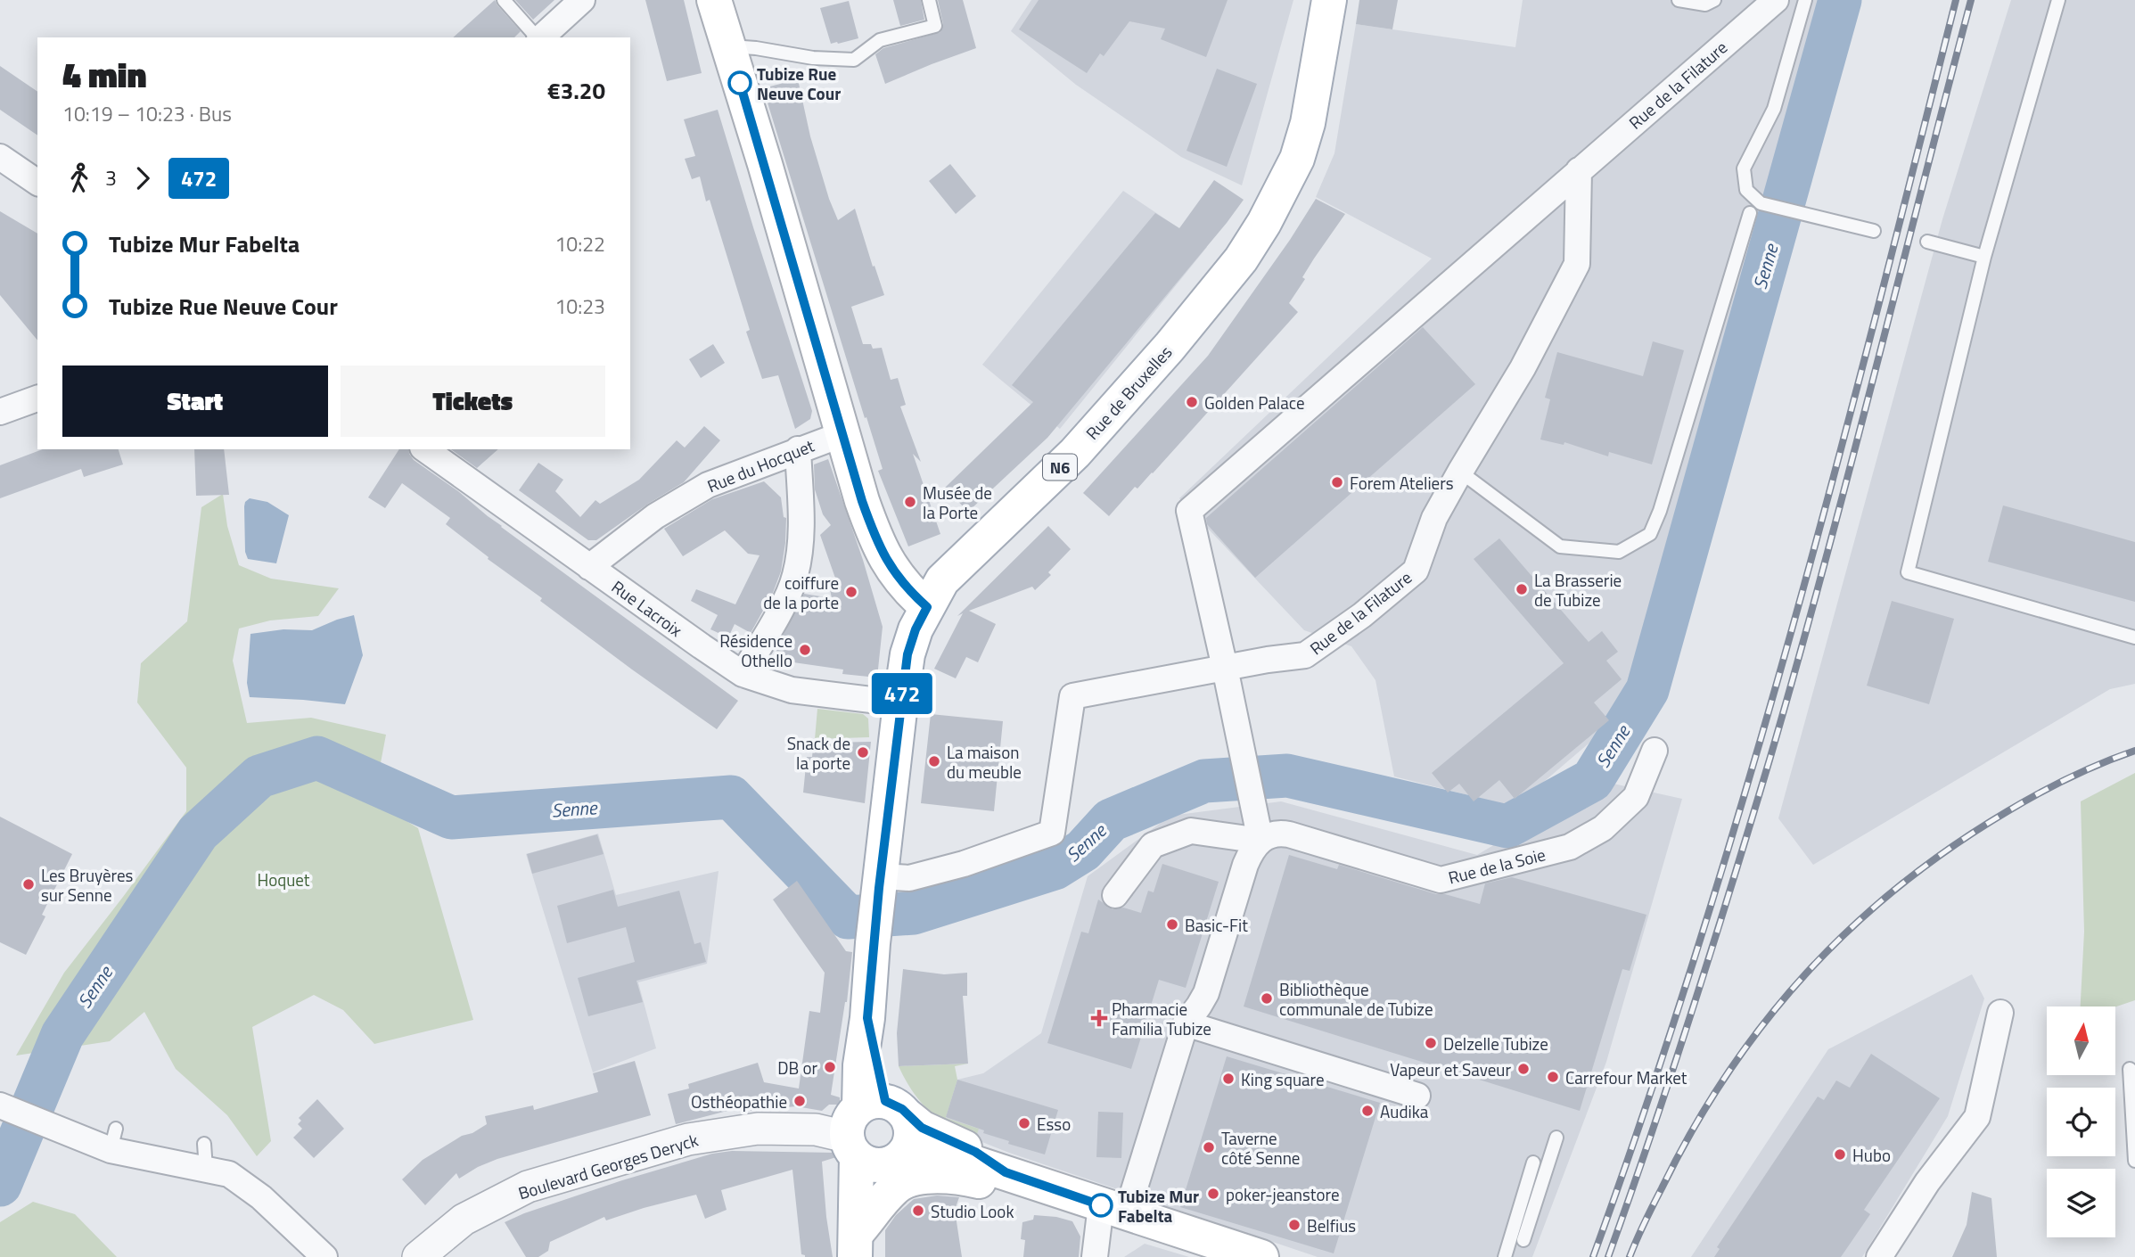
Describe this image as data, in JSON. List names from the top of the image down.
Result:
{
  "streets": {
    "main road": ["Rue de Bruxelles", "N6"],
    "street": [
      "Rue de la Filature",
      "Rue du Hocquet",
      "Rue Lacroix",
      "Rue de la Soie",
      "Boulevard Georges Deryck"
    ]
  },
  "crossings": [
    ["Rue de la Filature", "Rue de Bruxelles"],
    ["Rue de Bruxelles", "Rue Lacroix"],
    ["Rue de Bruxelles", "Boulevard Georges Deryck"],
    ["Rue du Hocquet", "Rue Lacroix"]
  ],
  "water": ["Senne"],
  "parks": ["Hoquet"],
  "places": {
    "other": [
      "Tubize Rue Neuve Cour",
      "Golden Palace",
      "Forem Ateliers",
      "Musée de la Porte",
      "La Brasserie de Tubize",
      "coiffure de la porte",
      "Résidence Othello",
      "Snack de la porte",
      "La maison du meuble",
      "Les Bruyères sur Senne",
      "Basic-Fit",
      "Bibliothèque communale de Tubize",
      "Delzelle Tubize",
      "DB or",
      "Vapeur et Saveur",
      "Carrefour Market",
      "King square",
      "Osthéopathie",
      "Audika",
      "Esso",
      "Taverne côté Senne",
      "Hubo",
      "poker-jeanstore",
      "Tubize Mur Fabelta",
      "Studio Look",
      "Belfius"
    ],
    "health": ["Pharmacie Familia Tubize"]
  },
  "lines": ["bus line 472"],
  "north": "top",
  "page": {
    "on_map": "472",
    "heading": ["4 min", "10:19 – 10:23 · Bus", "€3.20"],
    "legs": ["3", "472"],
    "list": [
      {
        "name": "Tubize Mur Fabelta",
        "value": "10:22"
      },
      {
        "name": "Tubize Rue Neuve Cour",
        "value": "10:23"
      }
    ],
    "buttons": ["Start", "Tickets"]
  }
}
